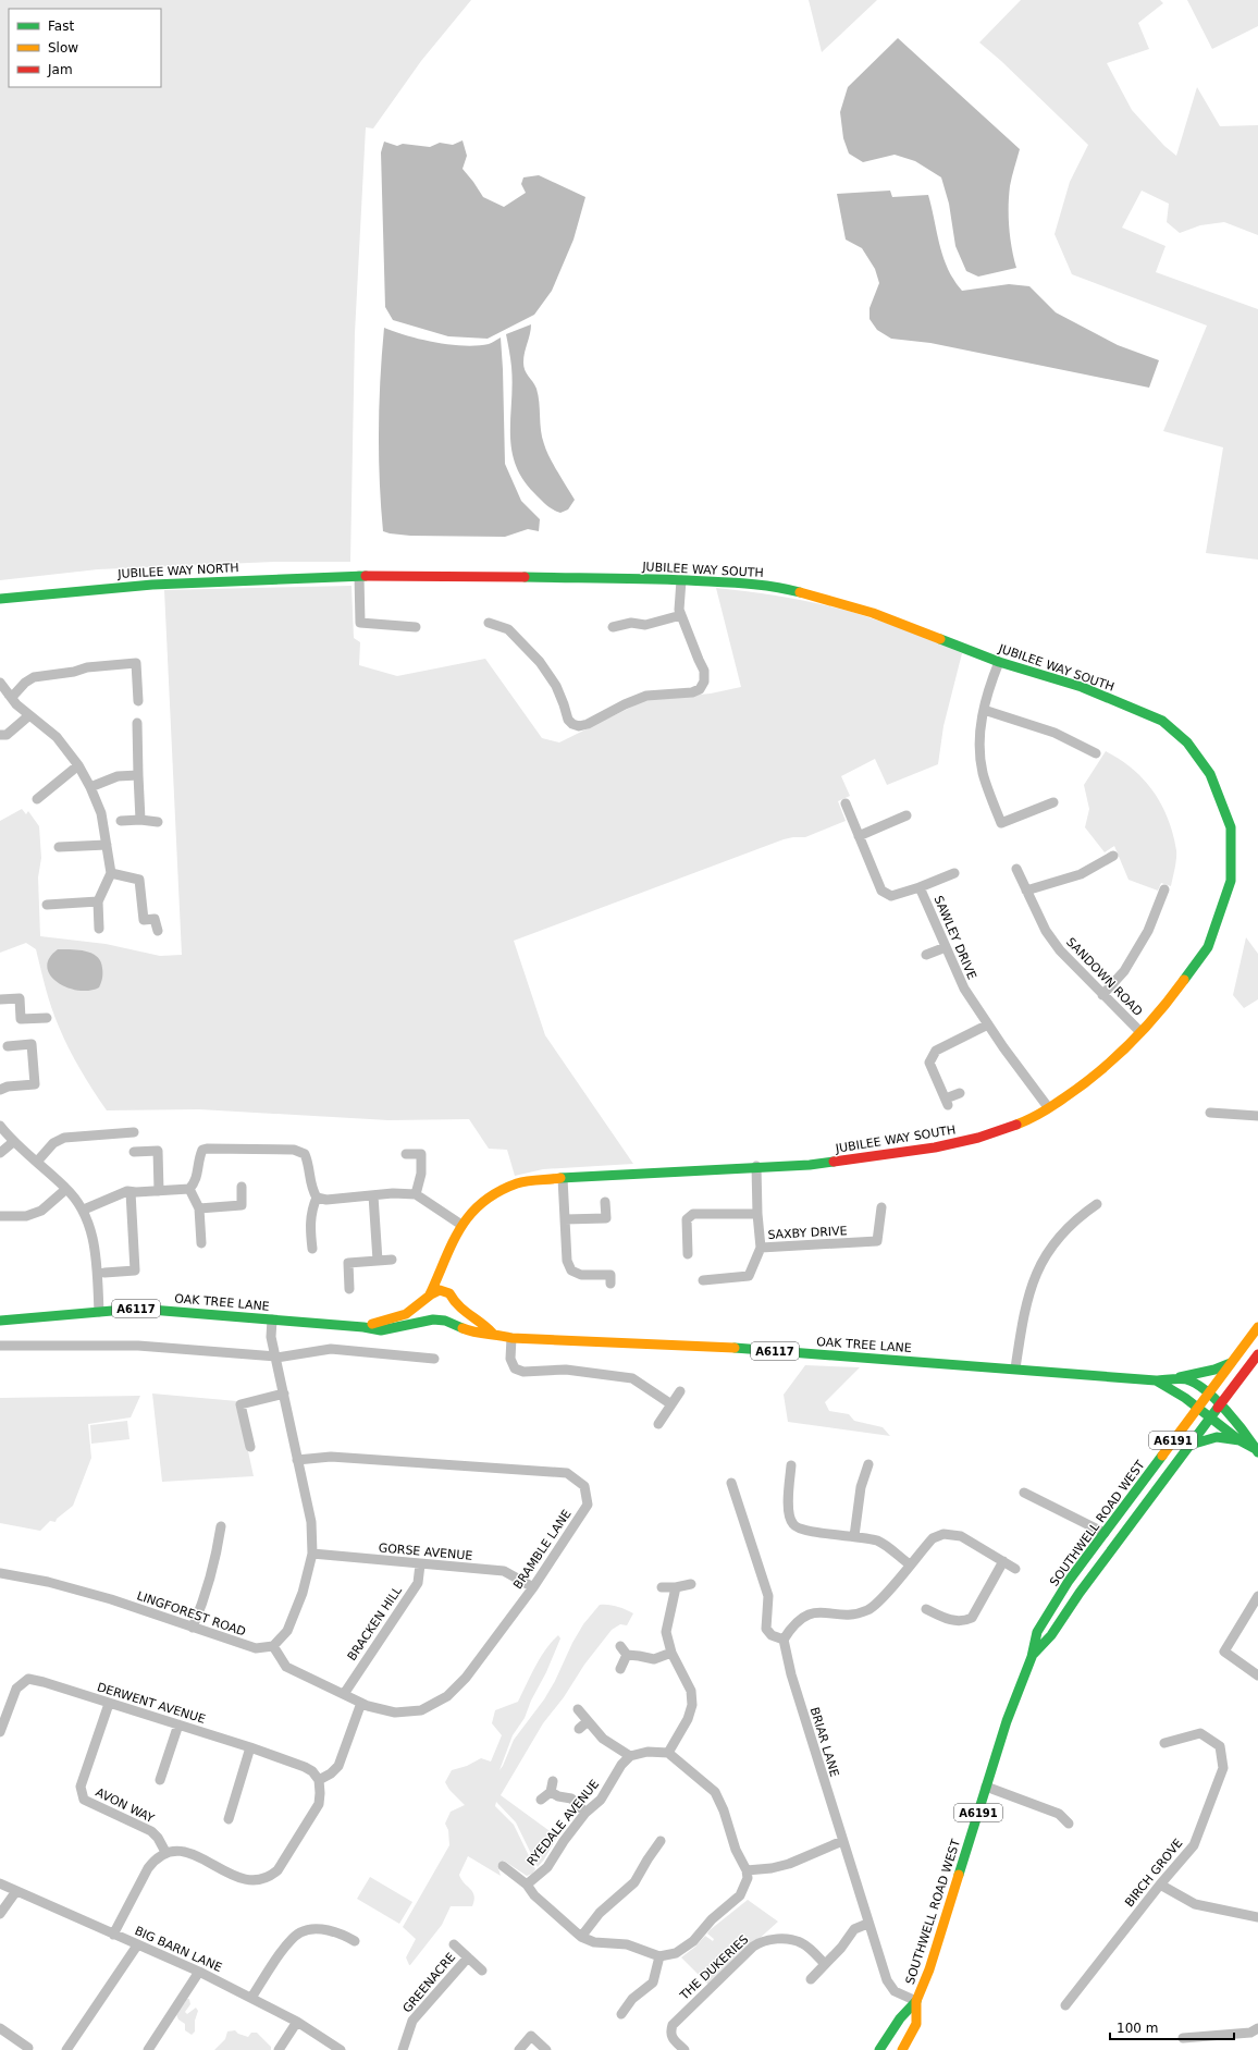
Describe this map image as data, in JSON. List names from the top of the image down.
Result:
{
  "streets": {
    "main road": [
      "JUBILEE WAY SOUTH",
      "JUBILEE WAY NORTH",
      "OAK TREE LANE",
      "A6117",
      "A6191",
      "SOUTHWELL ROAD WEST"
    ],
    "street": [
      "SAWLEY DRIVE",
      "SANDOWN ROAD",
      "SAXBY DRIVE",
      "BRAMBLE LANE",
      "GORSE AVENUE",
      "LINGFOREST ROAD",
      "BRACKEN HILL",
      "DERWENT AVENUE",
      "BRIAR LANE",
      "AVON WAY",
      "RYEDALE AVENUE",
      "BIRCH GROVE",
      "BIG BARN LANE",
      "THE DUKERIES",
      "GREENACRE"
    ]
  },
  "crossings": [
    ["JUBILEE WAY SOUTH", "JUBILEE WAY NORTH"],
    ["JUBILEE WAY SOUTH", "SAWLEY DRIVE"],
    ["JUBILEE WAY SOUTH", "SANDOWN ROAD"],
    ["JUBILEE WAY SOUTH", "SAXBY DRIVE"],
    ["JUBILEE WAY SOUTH", "OAK TREE LANE"],
    ["OAK TREE LANE", "A6117"],
    ["OAK TREE LANE", "SOUTHWELL ROAD WEST"],
    ["A6117", "SOUTHWELL ROAD WEST"],
    ["SOUTHWELL ROAD WEST", "BRIAR LANE"],
    ["BRAMBLE LANE", "GORSE AVENUE"],
    ["BRAMBLE LANE", "LINGFOREST ROAD"],
    ["BRAMBLE LANE", "BRACKEN HILL"],
    ["GORSE AVENUE", "BRACKEN HILL"],
    ["DERWENT AVENUE", "AVON WAY"]
  ],
  "legend": ["Fast", "Slow", "Jam"],
  "scale_bar": "100 m"
}
